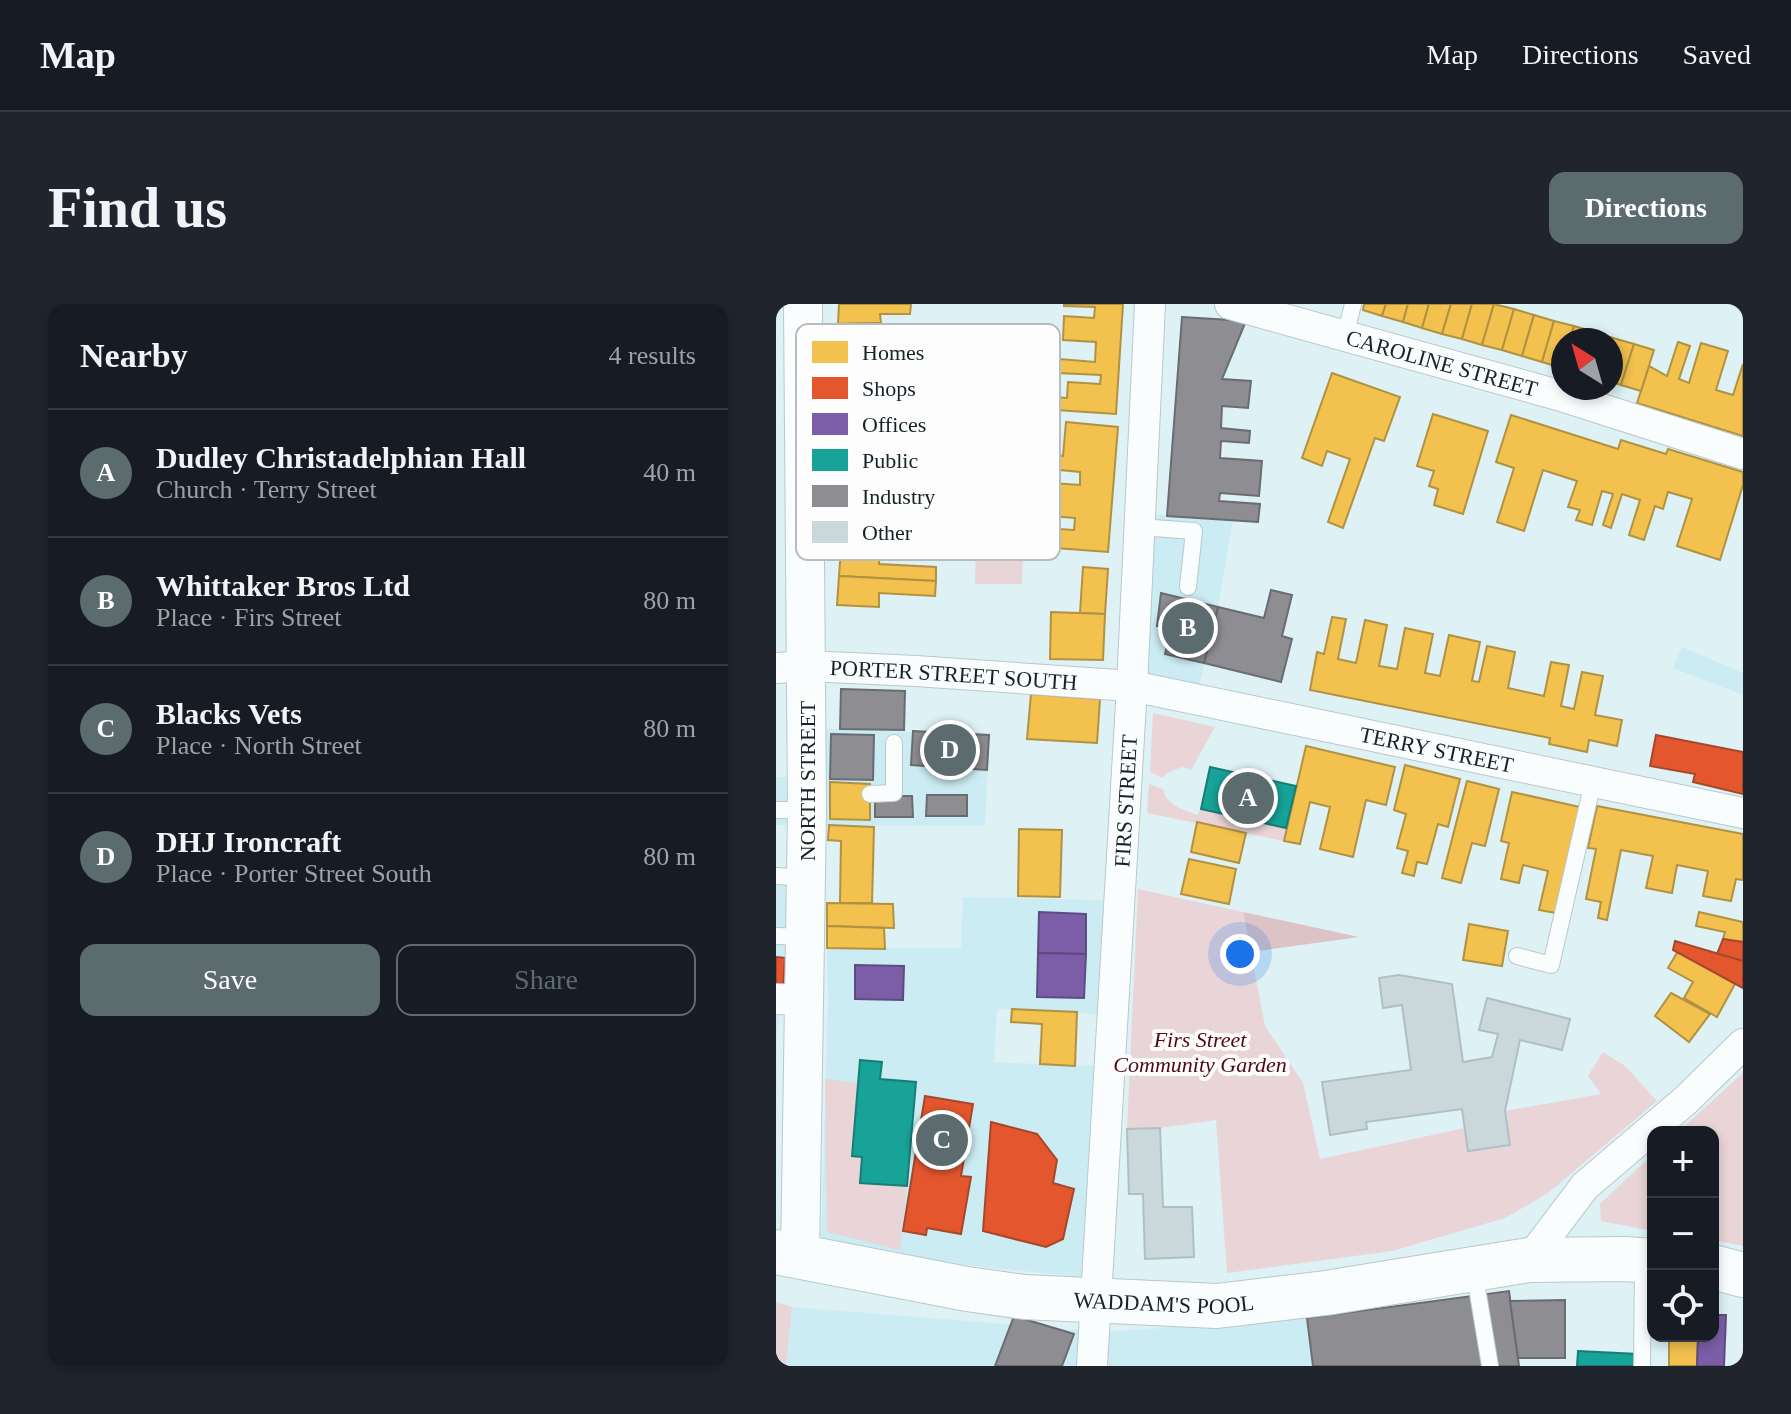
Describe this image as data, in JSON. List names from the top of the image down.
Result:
{
  "streets": {
    "main road": ["WADDAM'S POOL"],
    "street": [
      "CAROLINE STREET",
      "PORTER STREET SOUTH",
      "TERRY STREET",
      "NORTH STREET",
      "FIRS STREET"
    ]
  },
  "crossings": [
    ["PORTER STREET SOUTH", "TERRY STREET"],
    ["PORTER STREET SOUTH", "NORTH STREET"],
    ["PORTER STREET SOUTH", "FIRS STREET"],
    ["TERRY STREET", "FIRS STREET"],
    ["NORTH STREET", "WADDAM'S POOL"],
    ["FIRS STREET", "WADDAM'S POOL"]
  ],
  "parks": ["Firs Street Community Garden"],
  "legend": [
    "Homes",
    "Shops",
    "Offices",
    "Public",
    "Industry",
    "Other"
  ],
  "north": "top left",
  "page": {
    "header": "Map",
    "nav": ["Map", "Directions", "Saved"],
    "buttons": [
      "Directions",
      ["Save", "Share"]
    ],
    "title": "Find us",
    "heading": ["Nearby", "4 results"],
    "list": [
      {
        "mark": "A",
        "name": "Dudley Christadelphian Hall",
        "note": "Church · Terry Street",
        "value": "40 m"
      },
      {
        "mark": "B",
        "name": "Whittaker Bros Ltd",
        "note": "Place · Firs Street",
        "value": "80 m"
      },
      {
        "mark": "C",
        "name": "Blacks Vets",
        "note": "Place · North Street",
        "value": "80 m"
      },
      {
        "mark": "D",
        "name": "DHJ Ironcraft",
        "note": "Place · Porter Street South",
        "value": "80 m"
      }
    ],
    "pins": [
      "B",
      "D",
      "A",
      "C"
    ],
    "map_buttons": ["+", "−"]
  }
}
